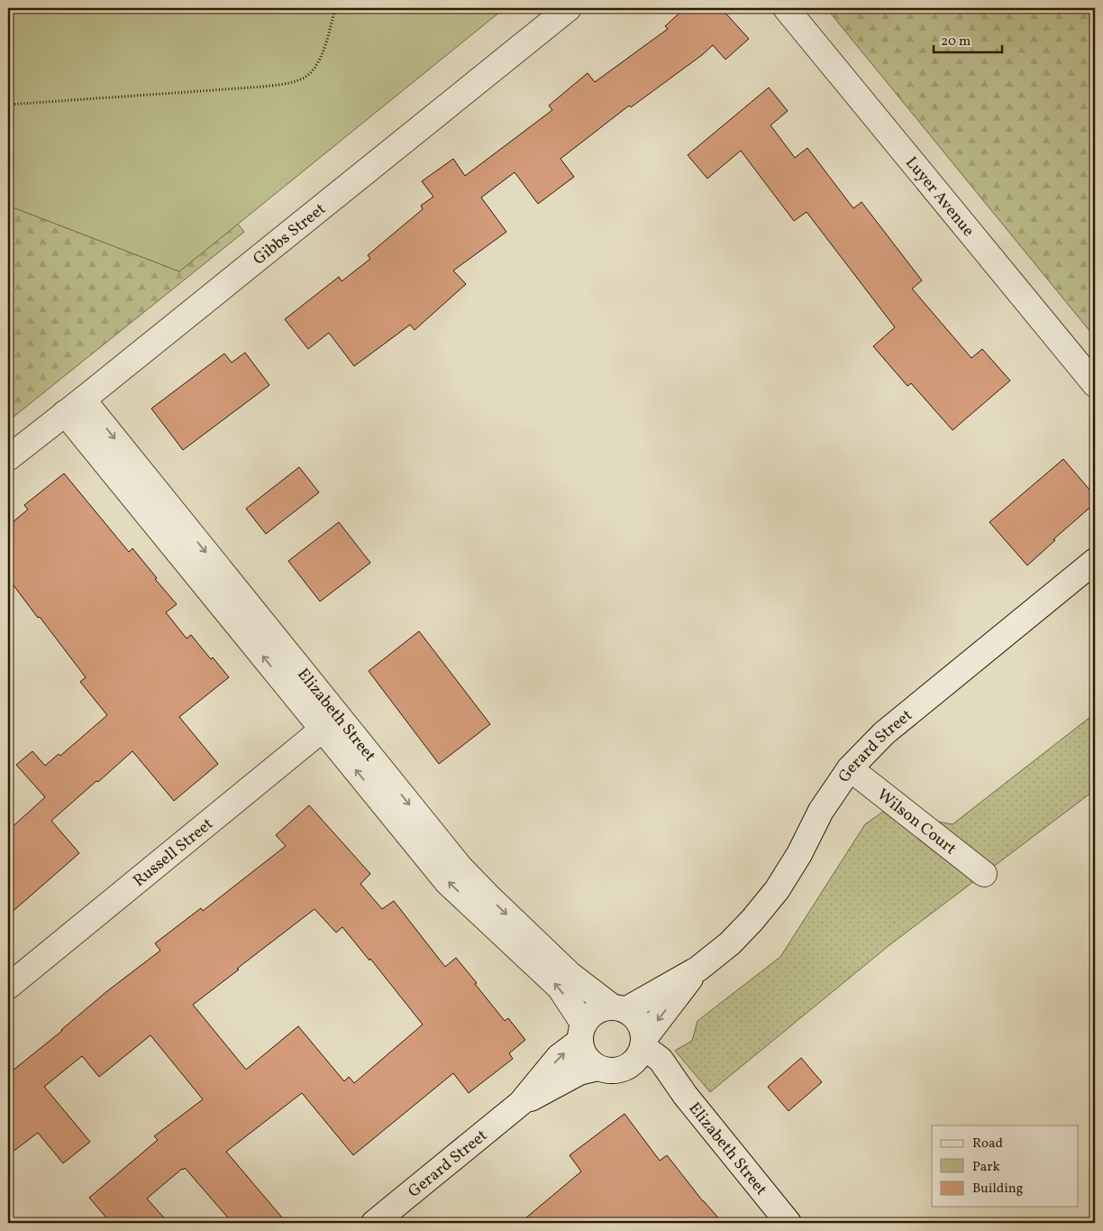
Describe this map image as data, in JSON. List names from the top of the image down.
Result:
{
  "streets": {
    "street": [
      "Luyer Avenue",
      "Gibbs Street",
      "Elizabeth Street",
      "Gerard Street",
      "Wilson Court",
      "Russell Street"
    ]
  },
  "crossings": [
    ["Gibbs Street", "Elizabeth Street"],
    ["Elizabeth Street", "Gerard Street"],
    ["Elizabeth Street", "Russell Street"],
    ["Gerard Street", "Wilson Court"]
  ],
  "legend": ["Road", "Park", "Building"],
  "scale_bar": "20 m"
}
